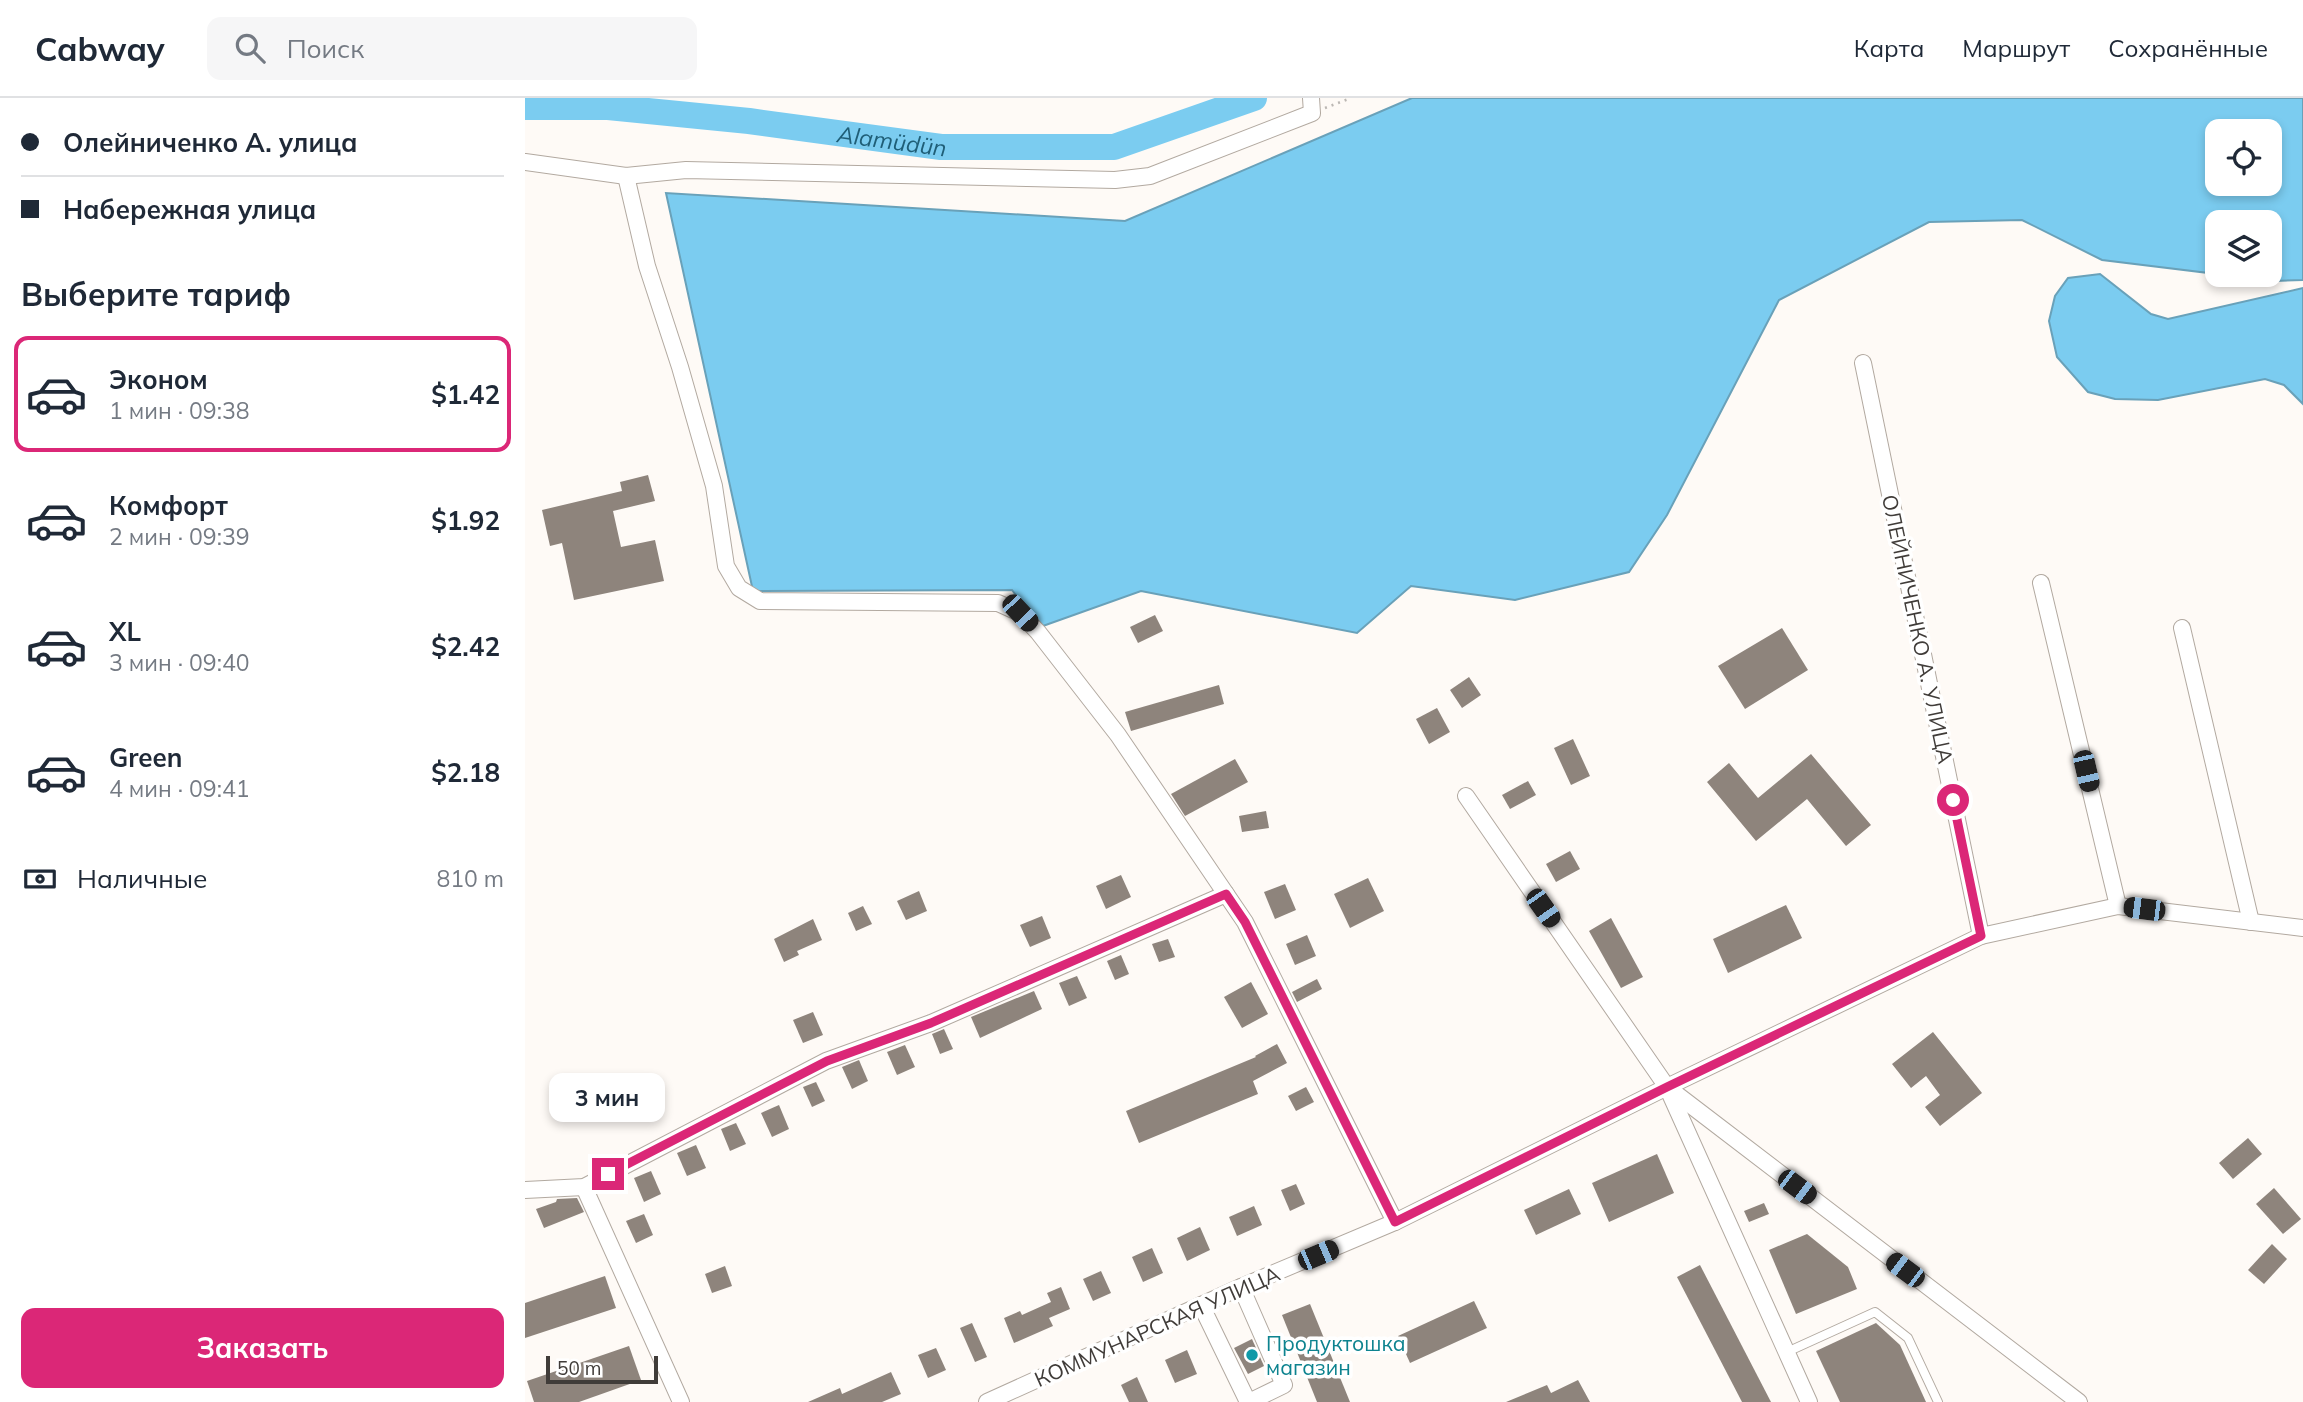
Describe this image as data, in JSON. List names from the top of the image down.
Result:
{
  "streets": {
    "street": ["ОЛЕЙНИЧЕНКО А. УЛИЦА", "КОММУНАРСКАЯ УЛИЦА"]
  },
  "crossings": [
    ["ОЛЕЙНИЧЕНКО А. УЛИЦА", "КОММУНАРСКАЯ УЛИЦА"]
  ],
  "water": ["Alamüdün"],
  "places": ["Продуктошка магазин"],
  "scale_bar": "50 m",
  "page": {
    "header": "Cabway",
    "search": "Поиск",
    "nav": ["Карта", "Маршрут", "Сохранённые"],
    "banner": ["Олейниченко А. улица", "Набережная улица"],
    "heading": "Выберите тариф",
    "list": [
      {
        "name": "Эконом",
        "note": "1 мин · 09:38",
        "value": "$1.42"
      },
      {
        "name": "Комфорт",
        "note": "2 мин · 09:39",
        "value": "$1.92"
      },
      {
        "name": "XL",
        "note": "3 мин · 09:40",
        "value": "$2.42"
      },
      {
        "name": "Green",
        "note": "4 мин · 09:41",
        "value": "$2.18"
      }
    ],
    "pay": ["Наличные", "810 m"],
    "bubble": "3 мин",
    "buttons": "Заказать",
    "scale": "50 m"
  }
}
